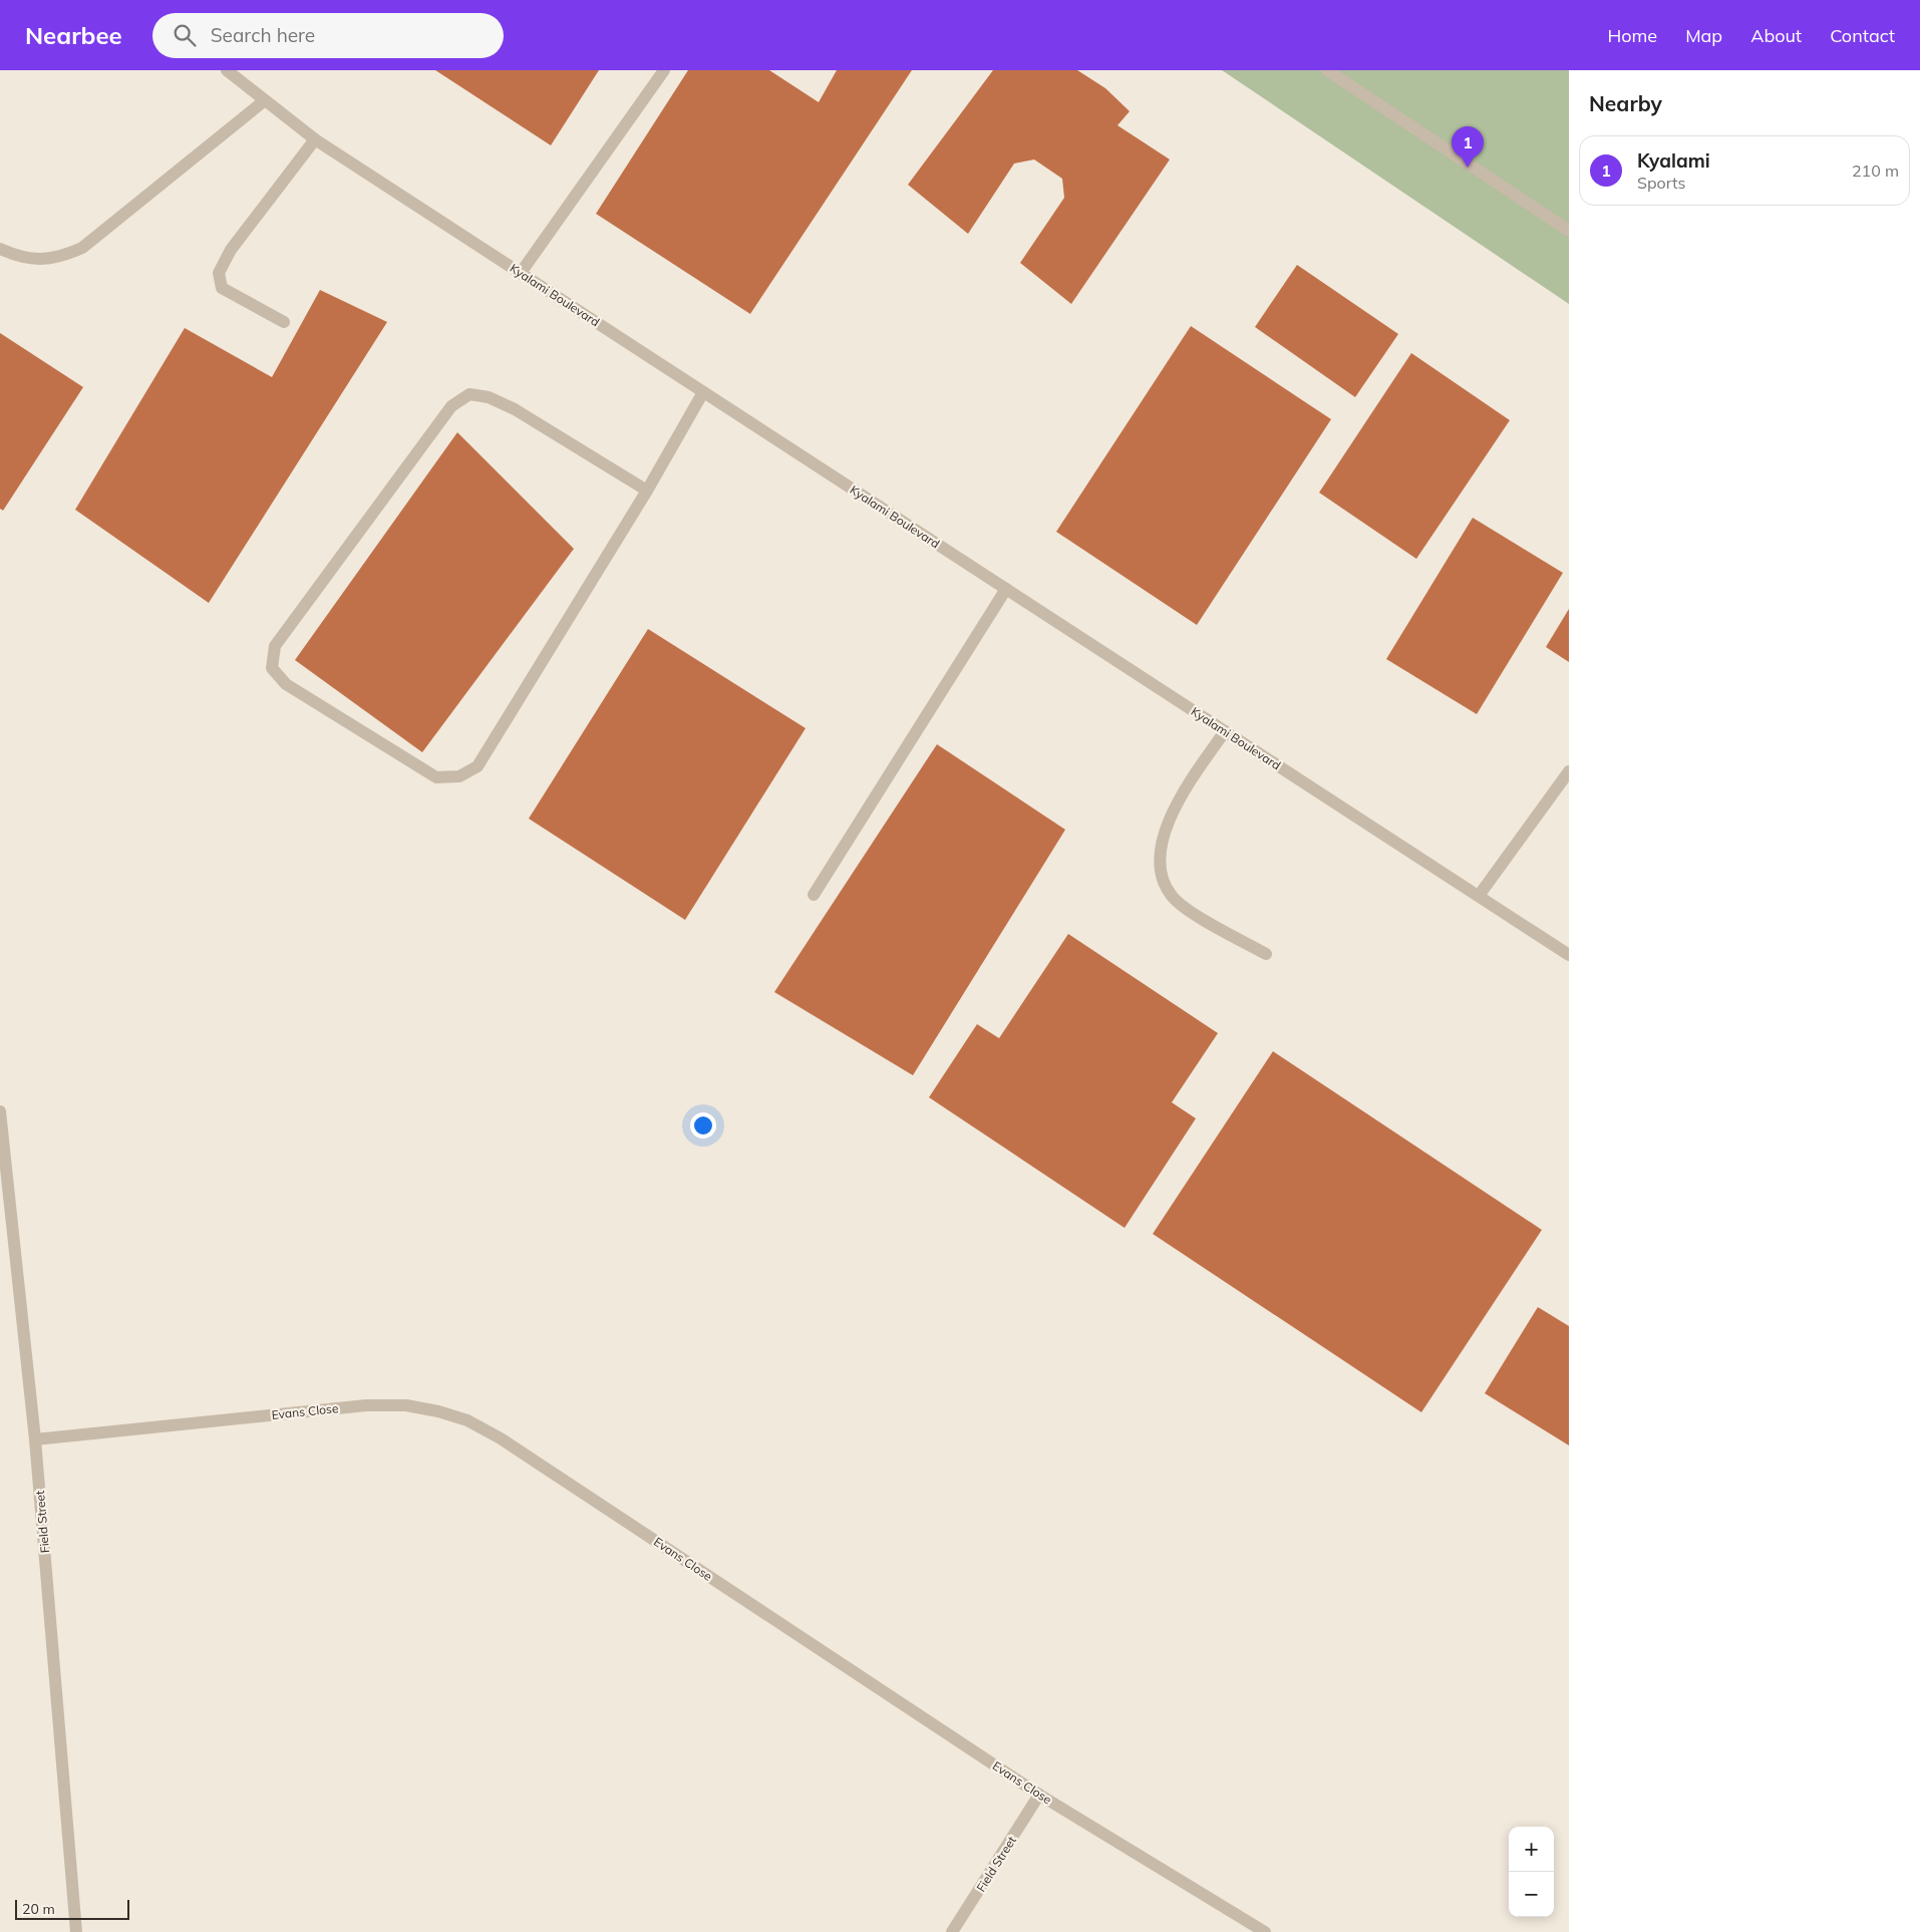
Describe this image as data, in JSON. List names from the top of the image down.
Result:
{
  "streets": {
    "street": ["Kyalami Boulevard", "Evans Close", "Field Street"]
  },
  "crossings": [
    ["Evans Close", "Field Street"]
  ],
  "scale_bar": "20 m",
  "page": {
    "header": "Nearbee",
    "search": "Search here",
    "nav": [
      "Home",
      "Map",
      "About",
      "Contact"
    ],
    "heading": "Nearby",
    "pins": "1",
    "list": [
      {
        "mark": "1",
        "name": "Kyalami",
        "note": "Sports",
        "value": "210 m"
      }
    ],
    "map_buttons": ["+", "−"],
    "scale": "20 m"
  }
}
